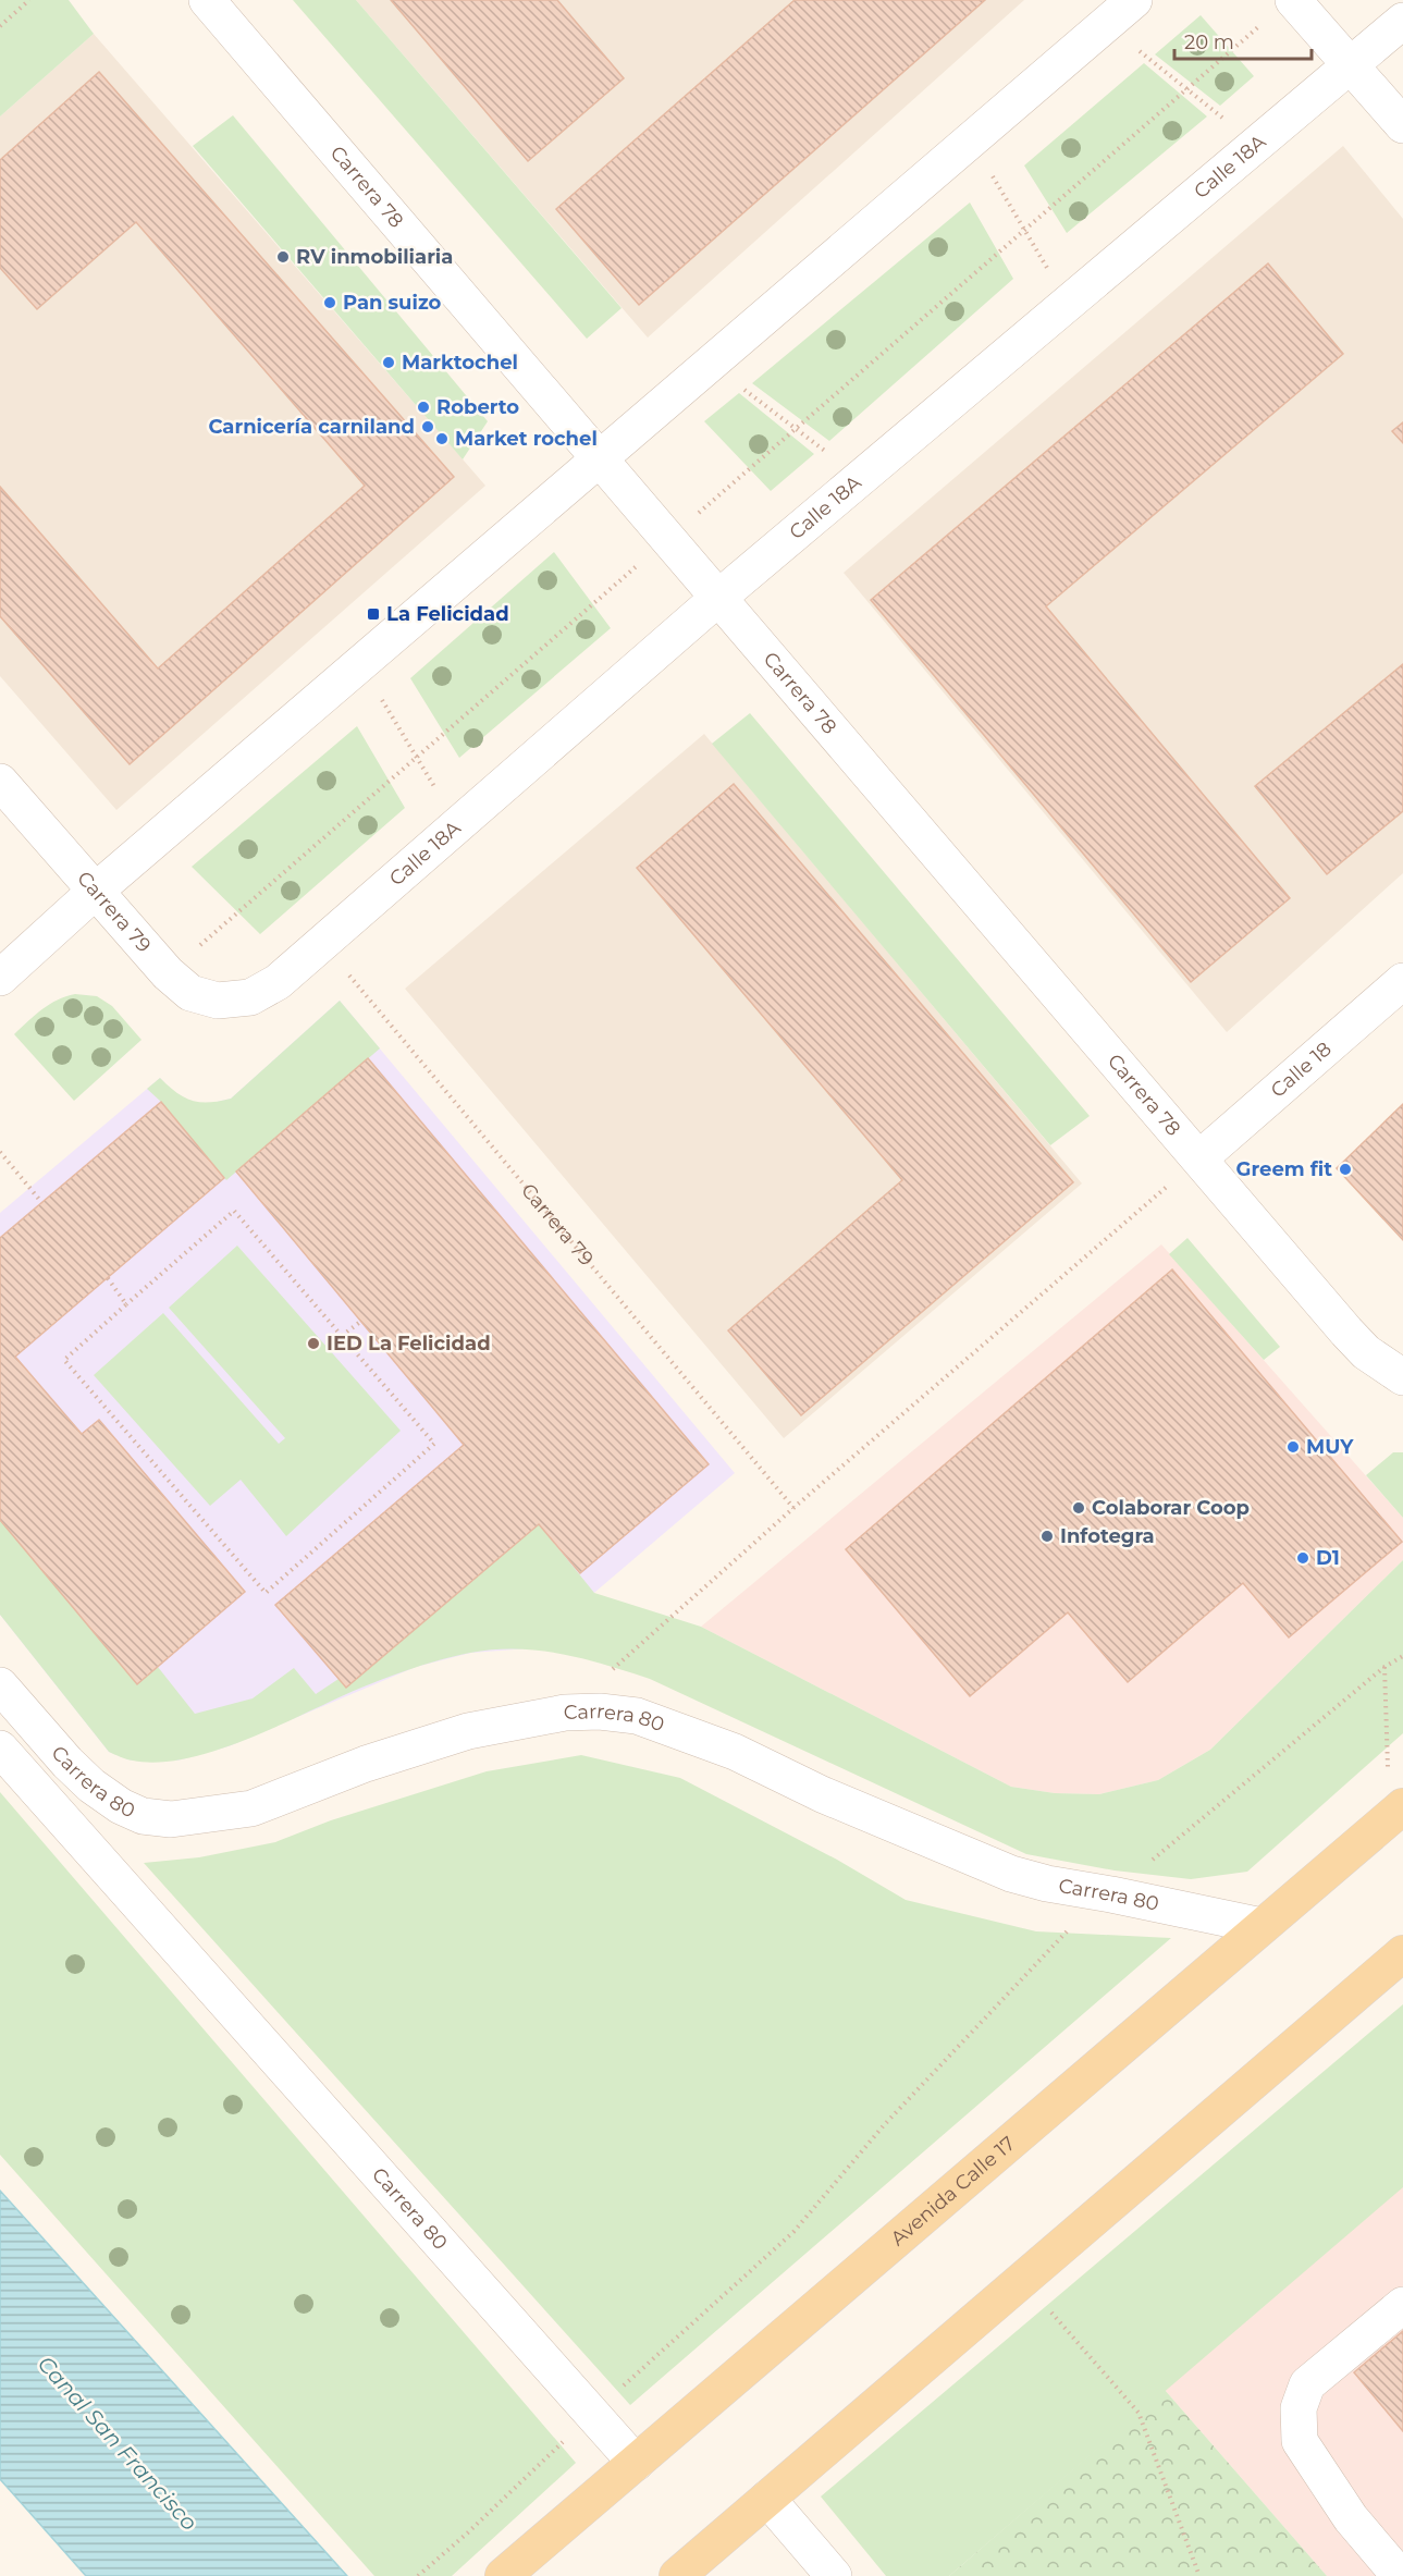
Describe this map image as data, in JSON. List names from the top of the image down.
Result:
{
  "streets": {
    "main road": ["Avenida Calle 17"],
    "street": [
      "Calle 18A",
      "Carrera 78",
      "Carrera 79",
      "Calle 18",
      "Carrera 80"
    ]
  },
  "crossings": [
    ["Calle 18A", "Carrera 78"],
    ["Calle 18A", "Carrera 79"],
    ["Carrera 78", "Calle 18"],
    ["Carrera 80", "Avenida Calle 17"]
  ],
  "water": ["Canal San Francisco"],
  "places": {
    "other": [
      "RV inmobiliaria",
      "Pan suizo",
      "Marktochel",
      "Roberto",
      "Carnicería carniland",
      "Market rochel",
      "Greem fit",
      "IED La Felicidad",
      "MUY",
      "Colaborar Coop",
      "Infotegra",
      "D1"
    ],
    "transit": ["La Felicidad"]
  },
  "scale_bar": "20 m"
}
